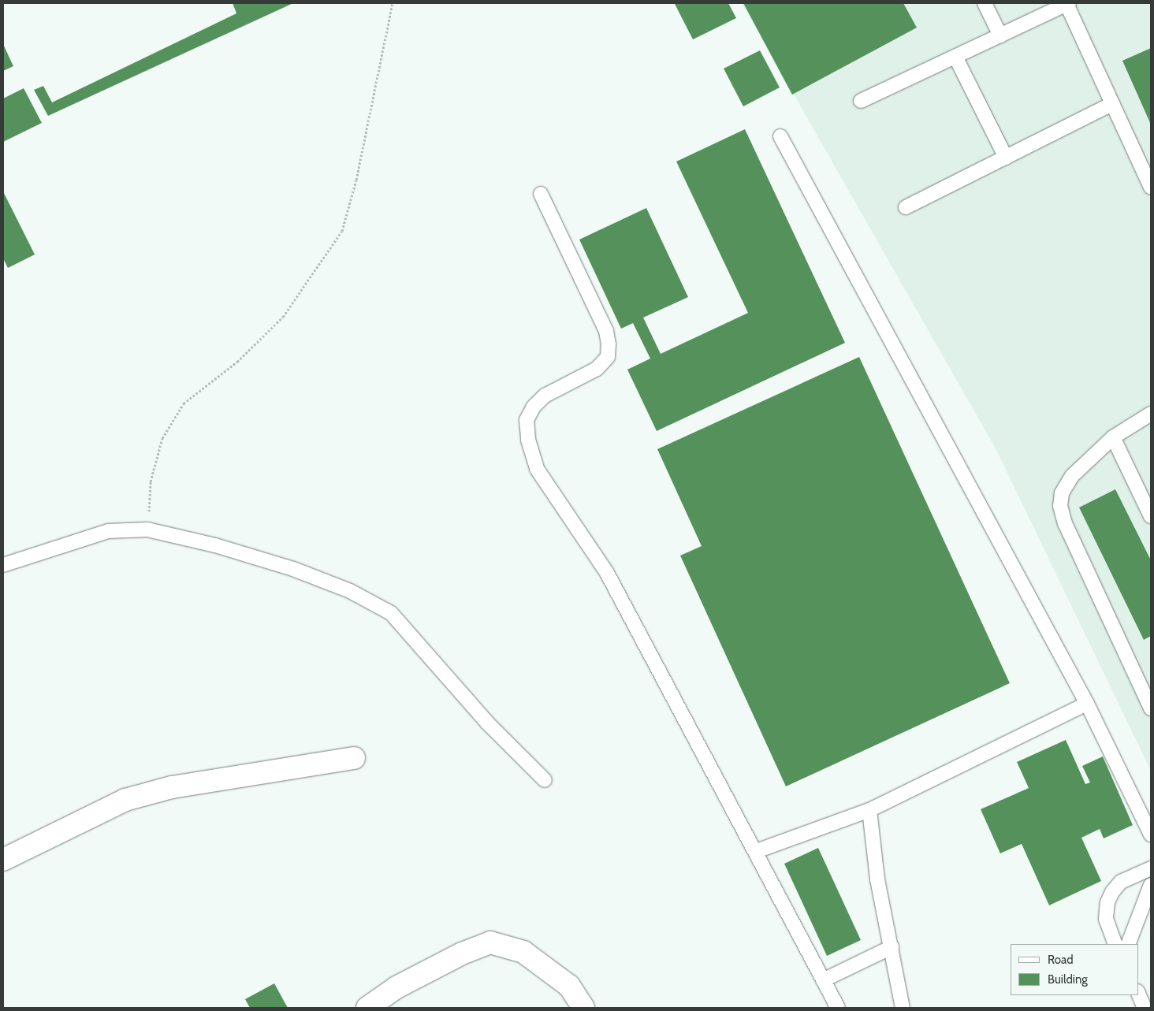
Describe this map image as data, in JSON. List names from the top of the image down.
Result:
{
  "legend": ["Road", "Building"]
}
